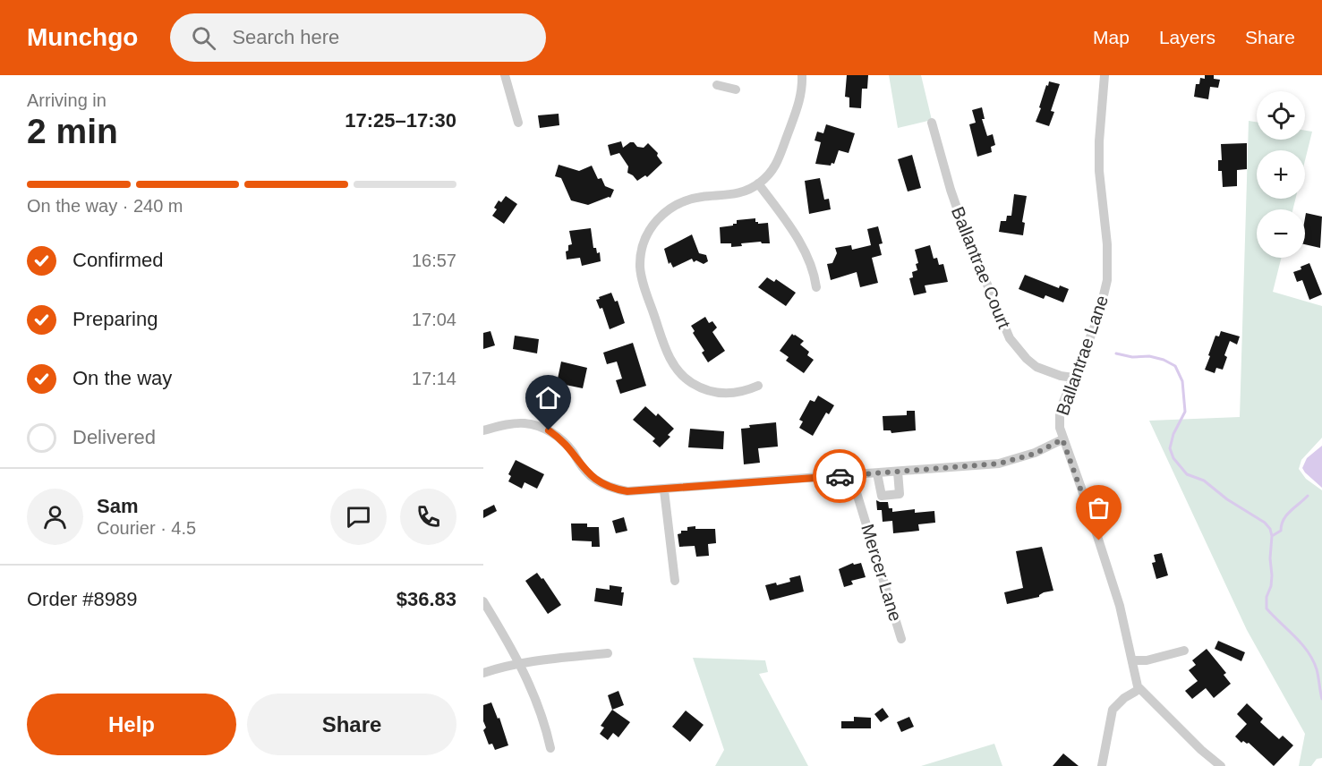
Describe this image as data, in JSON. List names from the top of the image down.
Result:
{
  "streets": {
    "street": ["Ballantrae Court", "Ballantrae Lane", "Mercer Lane"]
  },
  "crossings": [
    ["Ballantrae Court", "Ballantrae Lane"]
  ],
  "page": {
    "header": "Munchgo",
    "search": "Search here",
    "nav": ["Map", "Layers", "Share"],
    "heading": ["2 min", "Arriving in", "17:25–17:30"],
    "panel": [
      "Sam",
      "Courier · 4.5",
      "Order #8989",
      "$36.83"
    ],
    "map_buttons": ["+", "−"],
    "bar": "On the way · 240 m",
    "list": [
      ["Confirmed", "16:57"],
      ["Preparing", "17:04"],
      ["On the way", "17:14"],
      "Delivered"
    ],
    "buttons": ["Help", "Share"]
  }
}
